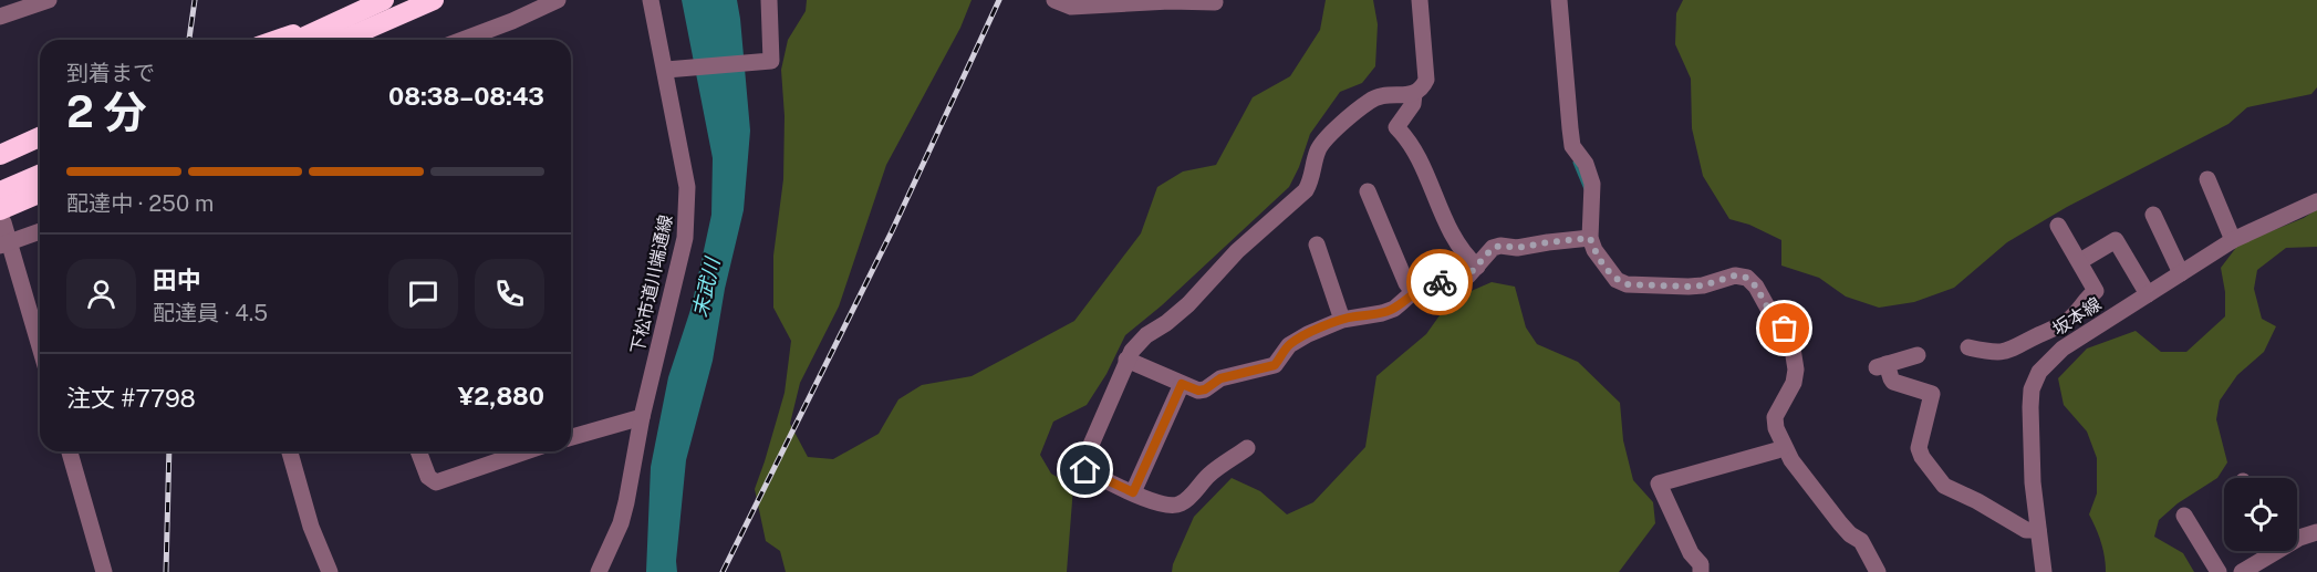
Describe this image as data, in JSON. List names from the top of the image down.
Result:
{
  "streets": {
    "street": ["下松市道川端通線", "坂本線"]
  },
  "water": ["末武川"],
  "page": {
    "heading": ["2 分", "到着まで", "08:38–08:43"],
    "panel": [
      "田中",
      "配達員 · 4.5",
      "注文 #7798",
      "¥2,880"
    ],
    "bar": "配達中 · 250 m"
  }
}
